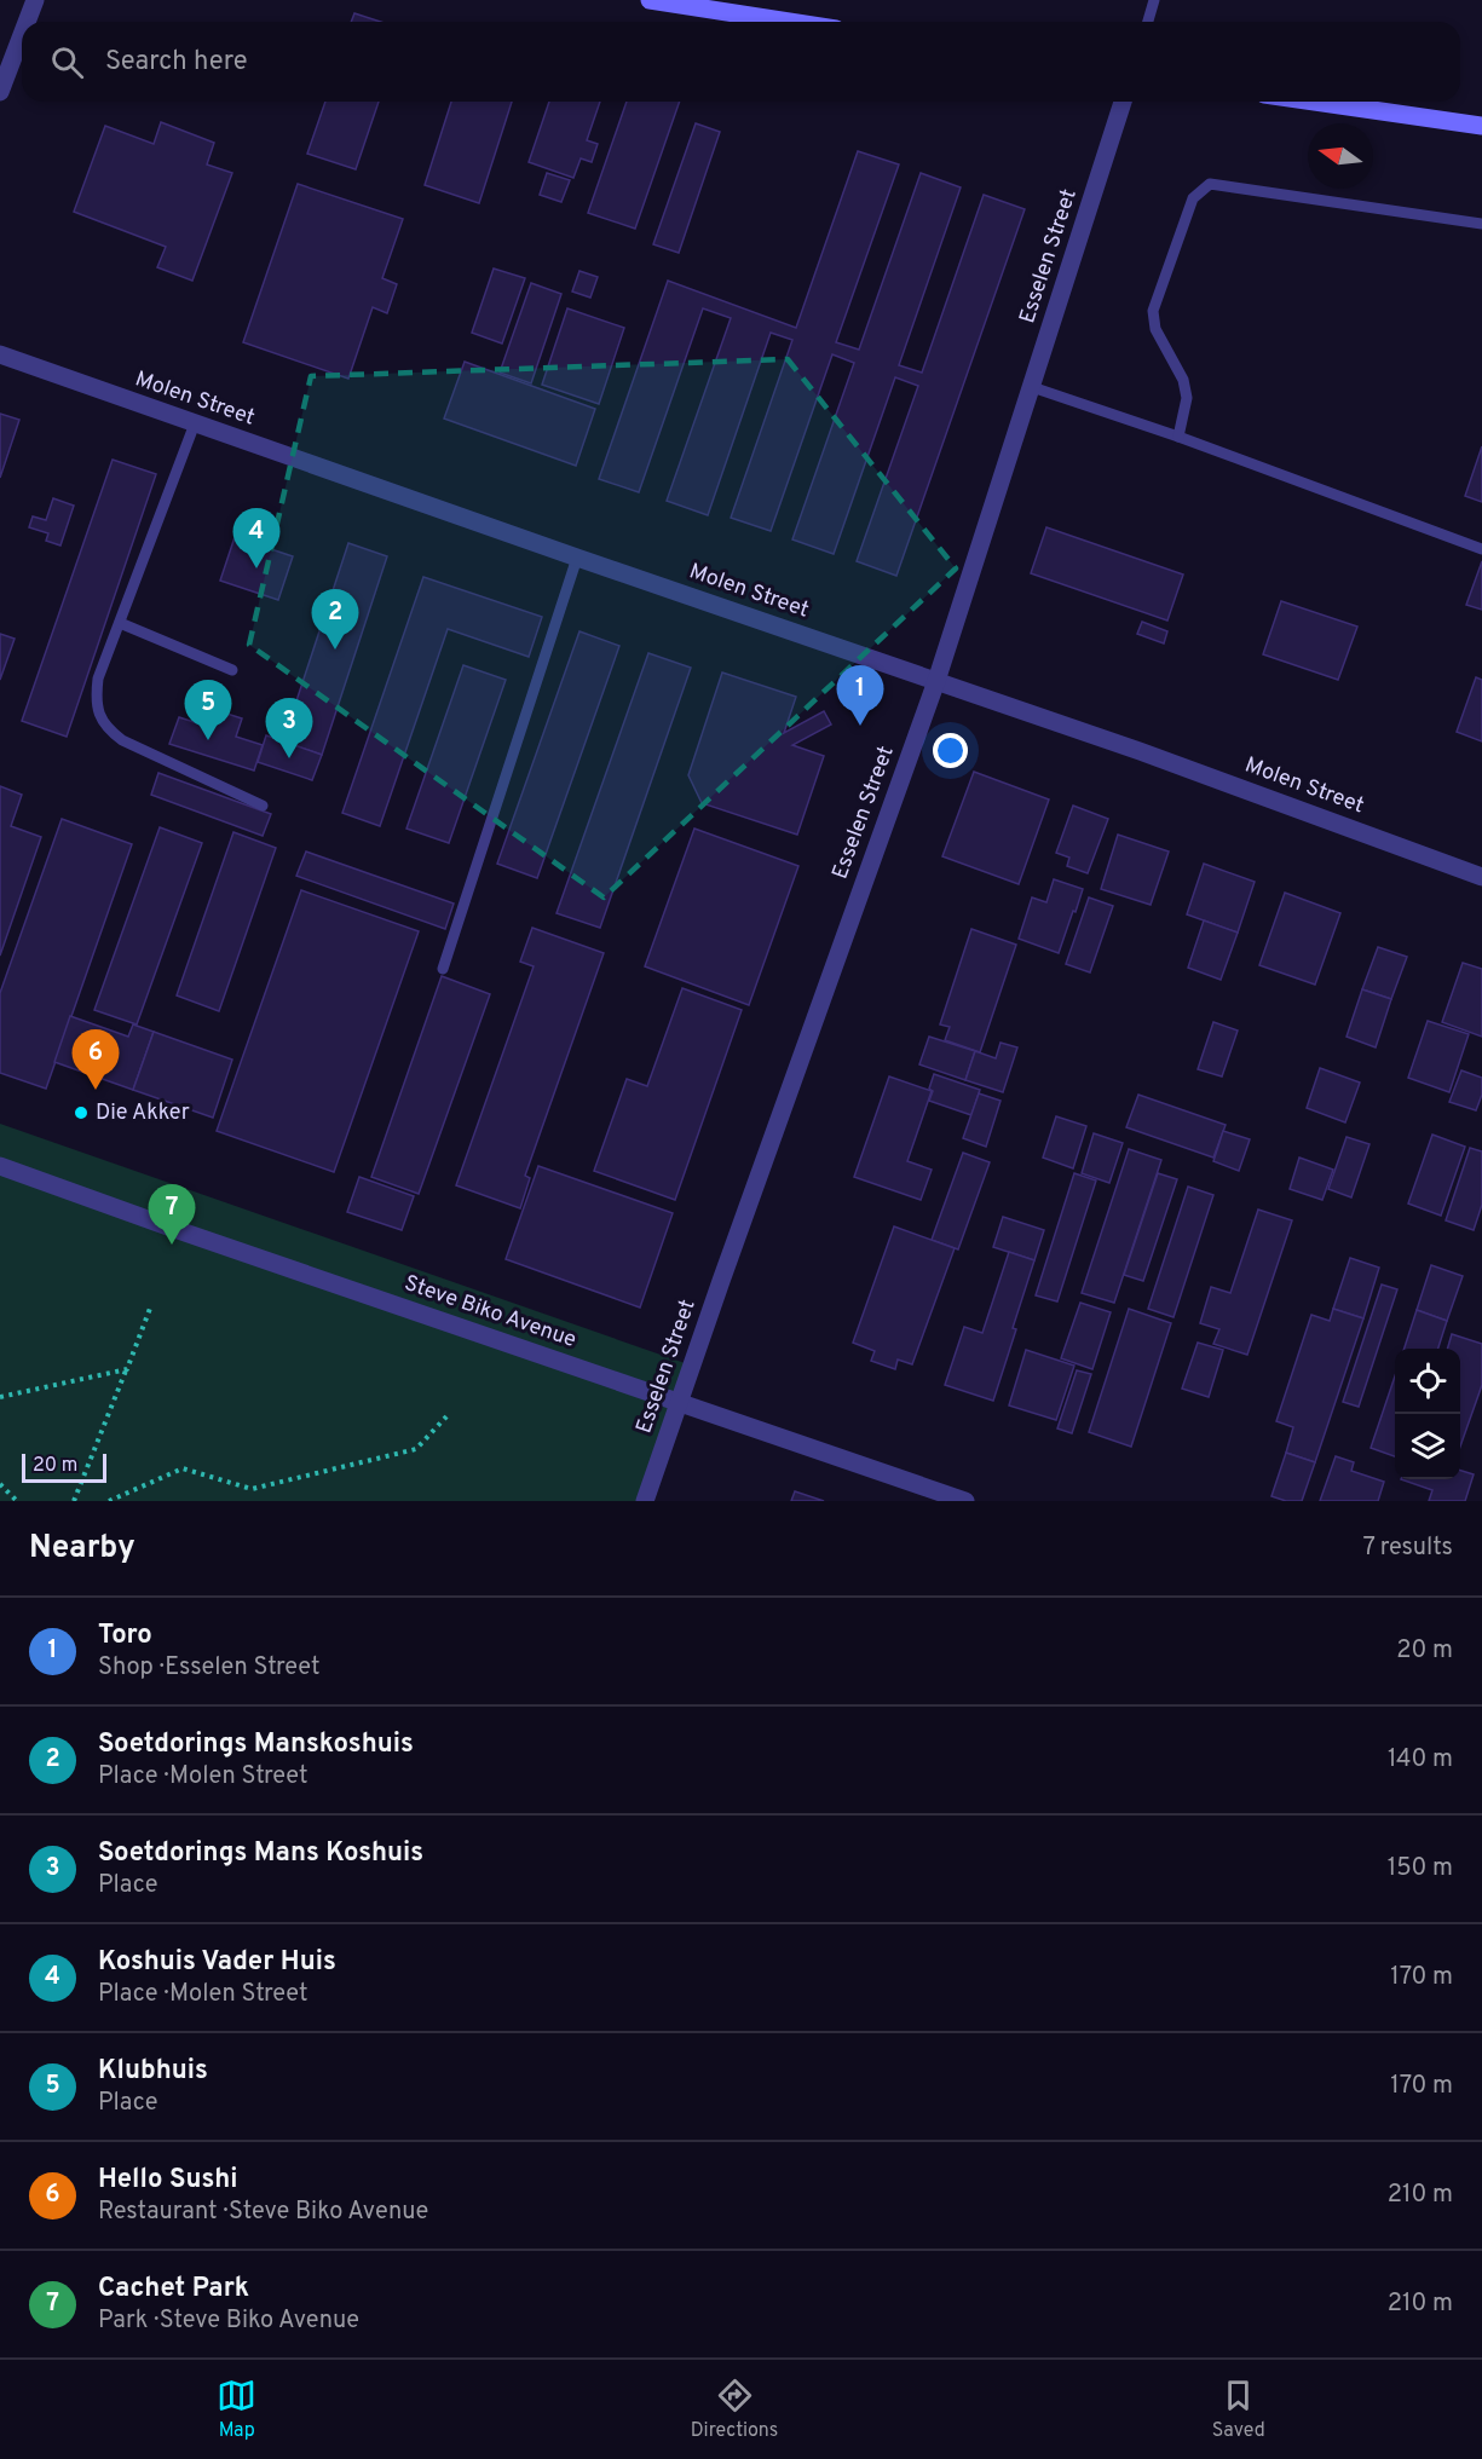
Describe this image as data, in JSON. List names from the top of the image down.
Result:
{
  "streets": {
    "street": ["Esselen Street", "Molen Street", "Steve Biko Avenue"]
  },
  "crossings": [
    ["Esselen Street", "Molen Street"],
    ["Esselen Street", "Steve Biko Avenue"]
  ],
  "places": ["Die Akker"],
  "scale_bar": "20 m",
  "north": "left",
  "page": {
    "search": "Search here",
    "pins": [
      "4",
      "2",
      "1",
      "5",
      "3",
      "6",
      "7"
    ],
    "scale": "20 m",
    "heading": ["Nearby", "7 results"],
    "list": [
      {
        "mark": "1",
        "name": "Toro",
        "note": "Shop · Esselen Street",
        "value": "20 m"
      },
      {
        "mark": "2",
        "name": "Soetdorings Manskoshuis",
        "note": "Place · Molen Street",
        "value": "140 m"
      },
      {
        "mark": "3",
        "name": "Soetdorings Mans Koshuis",
        "note": "Place",
        "value": "150 m"
      },
      {
        "mark": "4",
        "name": "Koshuis Vader Huis",
        "note": "Place · Molen Street",
        "value": "170 m"
      },
      {
        "mark": "5",
        "name": "Klubhuis",
        "note": "Place",
        "value": "170 m"
      },
      {
        "mark": "6",
        "name": "Hello Sushi",
        "note": "Restaurant · Steve Biko Avenue",
        "value": "210 m"
      },
      {
        "mark": "7",
        "name": "Cachet Park",
        "note": "Park · Steve Biko Avenue",
        "value": "210 m"
      }
    ],
    "nav": ["Map", "Directions", "Saved"]
  }
}
